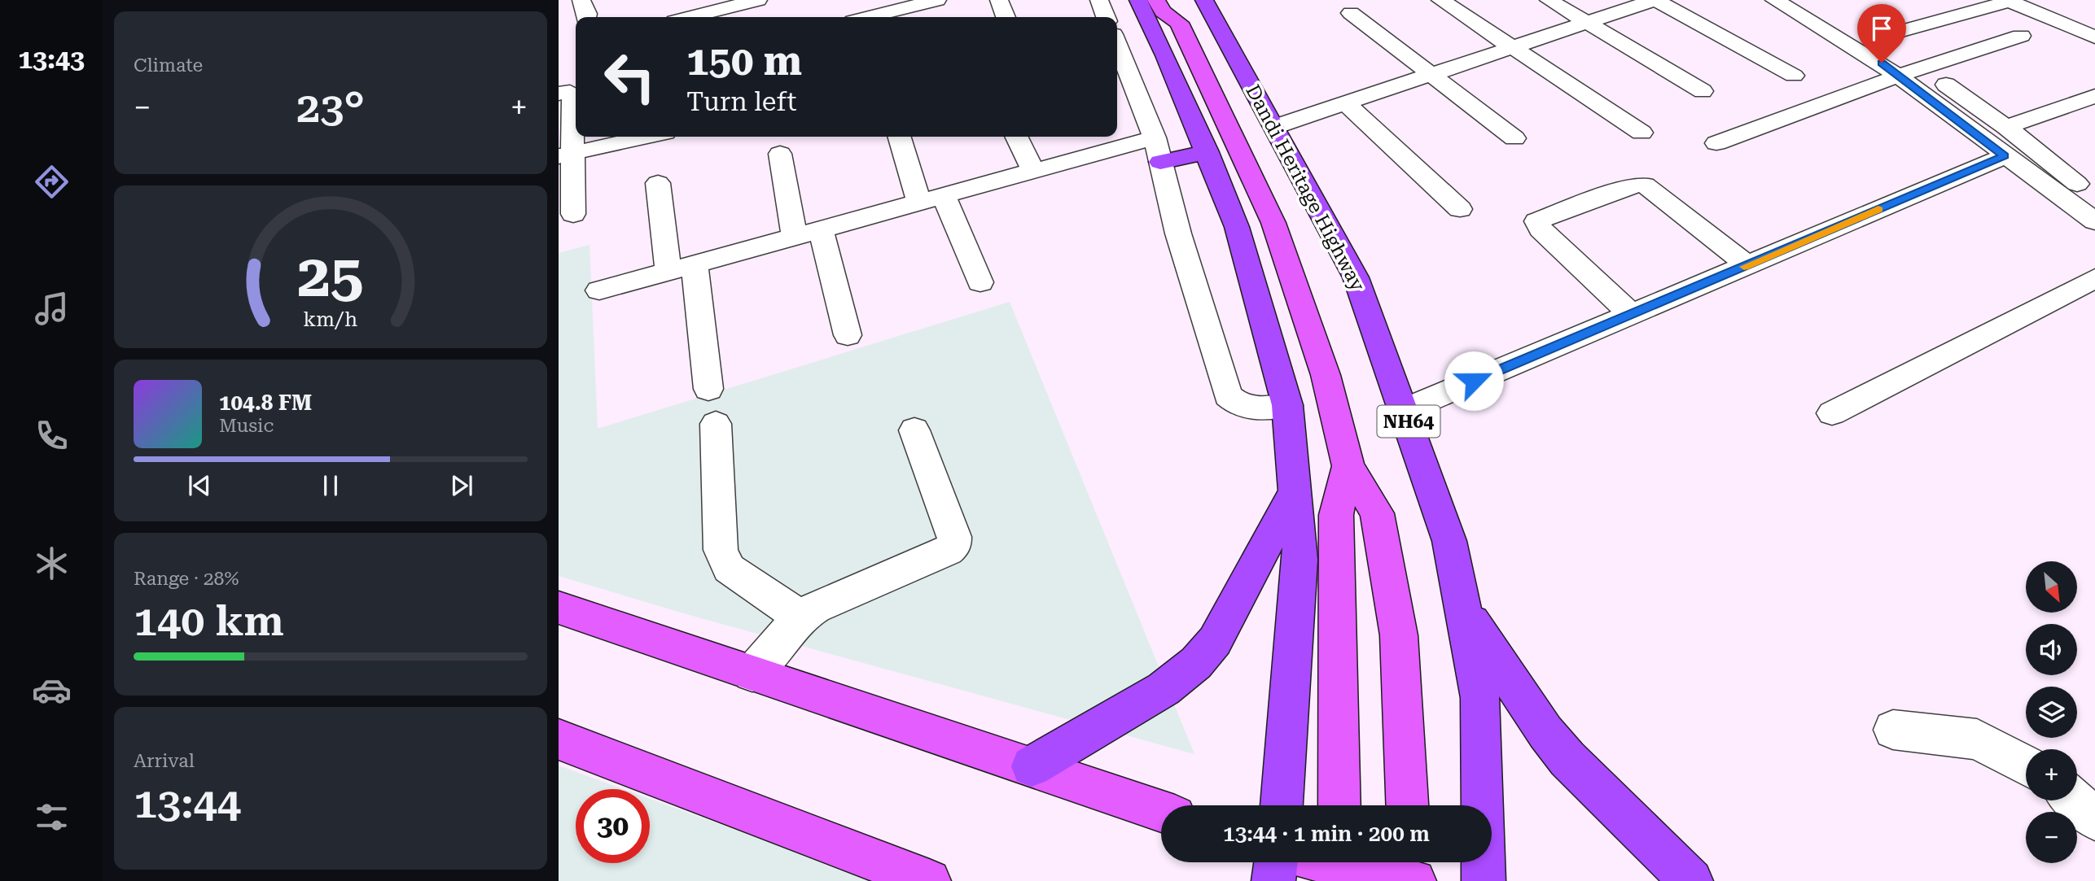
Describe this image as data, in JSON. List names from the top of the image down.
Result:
{
  "streets": {
    "highway": ["Dandi Heritage Highway", "NH64"]
  },
  "north": "bottom right",
  "page": {
    "tabs": "13:43",
    "tile": [
      "Climate",
      ["Range · 28%", "140 km"],
      ["Arrival", "13:44"]
    ],
    "turn": ["150 m", "Turn left"],
    "heat": ["−", "23°", "+"],
    "song": ["104.8 FM", "Music"],
    "map_buttons": ["+", "−"],
    "limit": "30",
    "trip": "13:44 · 1 min · 200 m",
    "gauge": ["25", "km/h"]
  }
}
